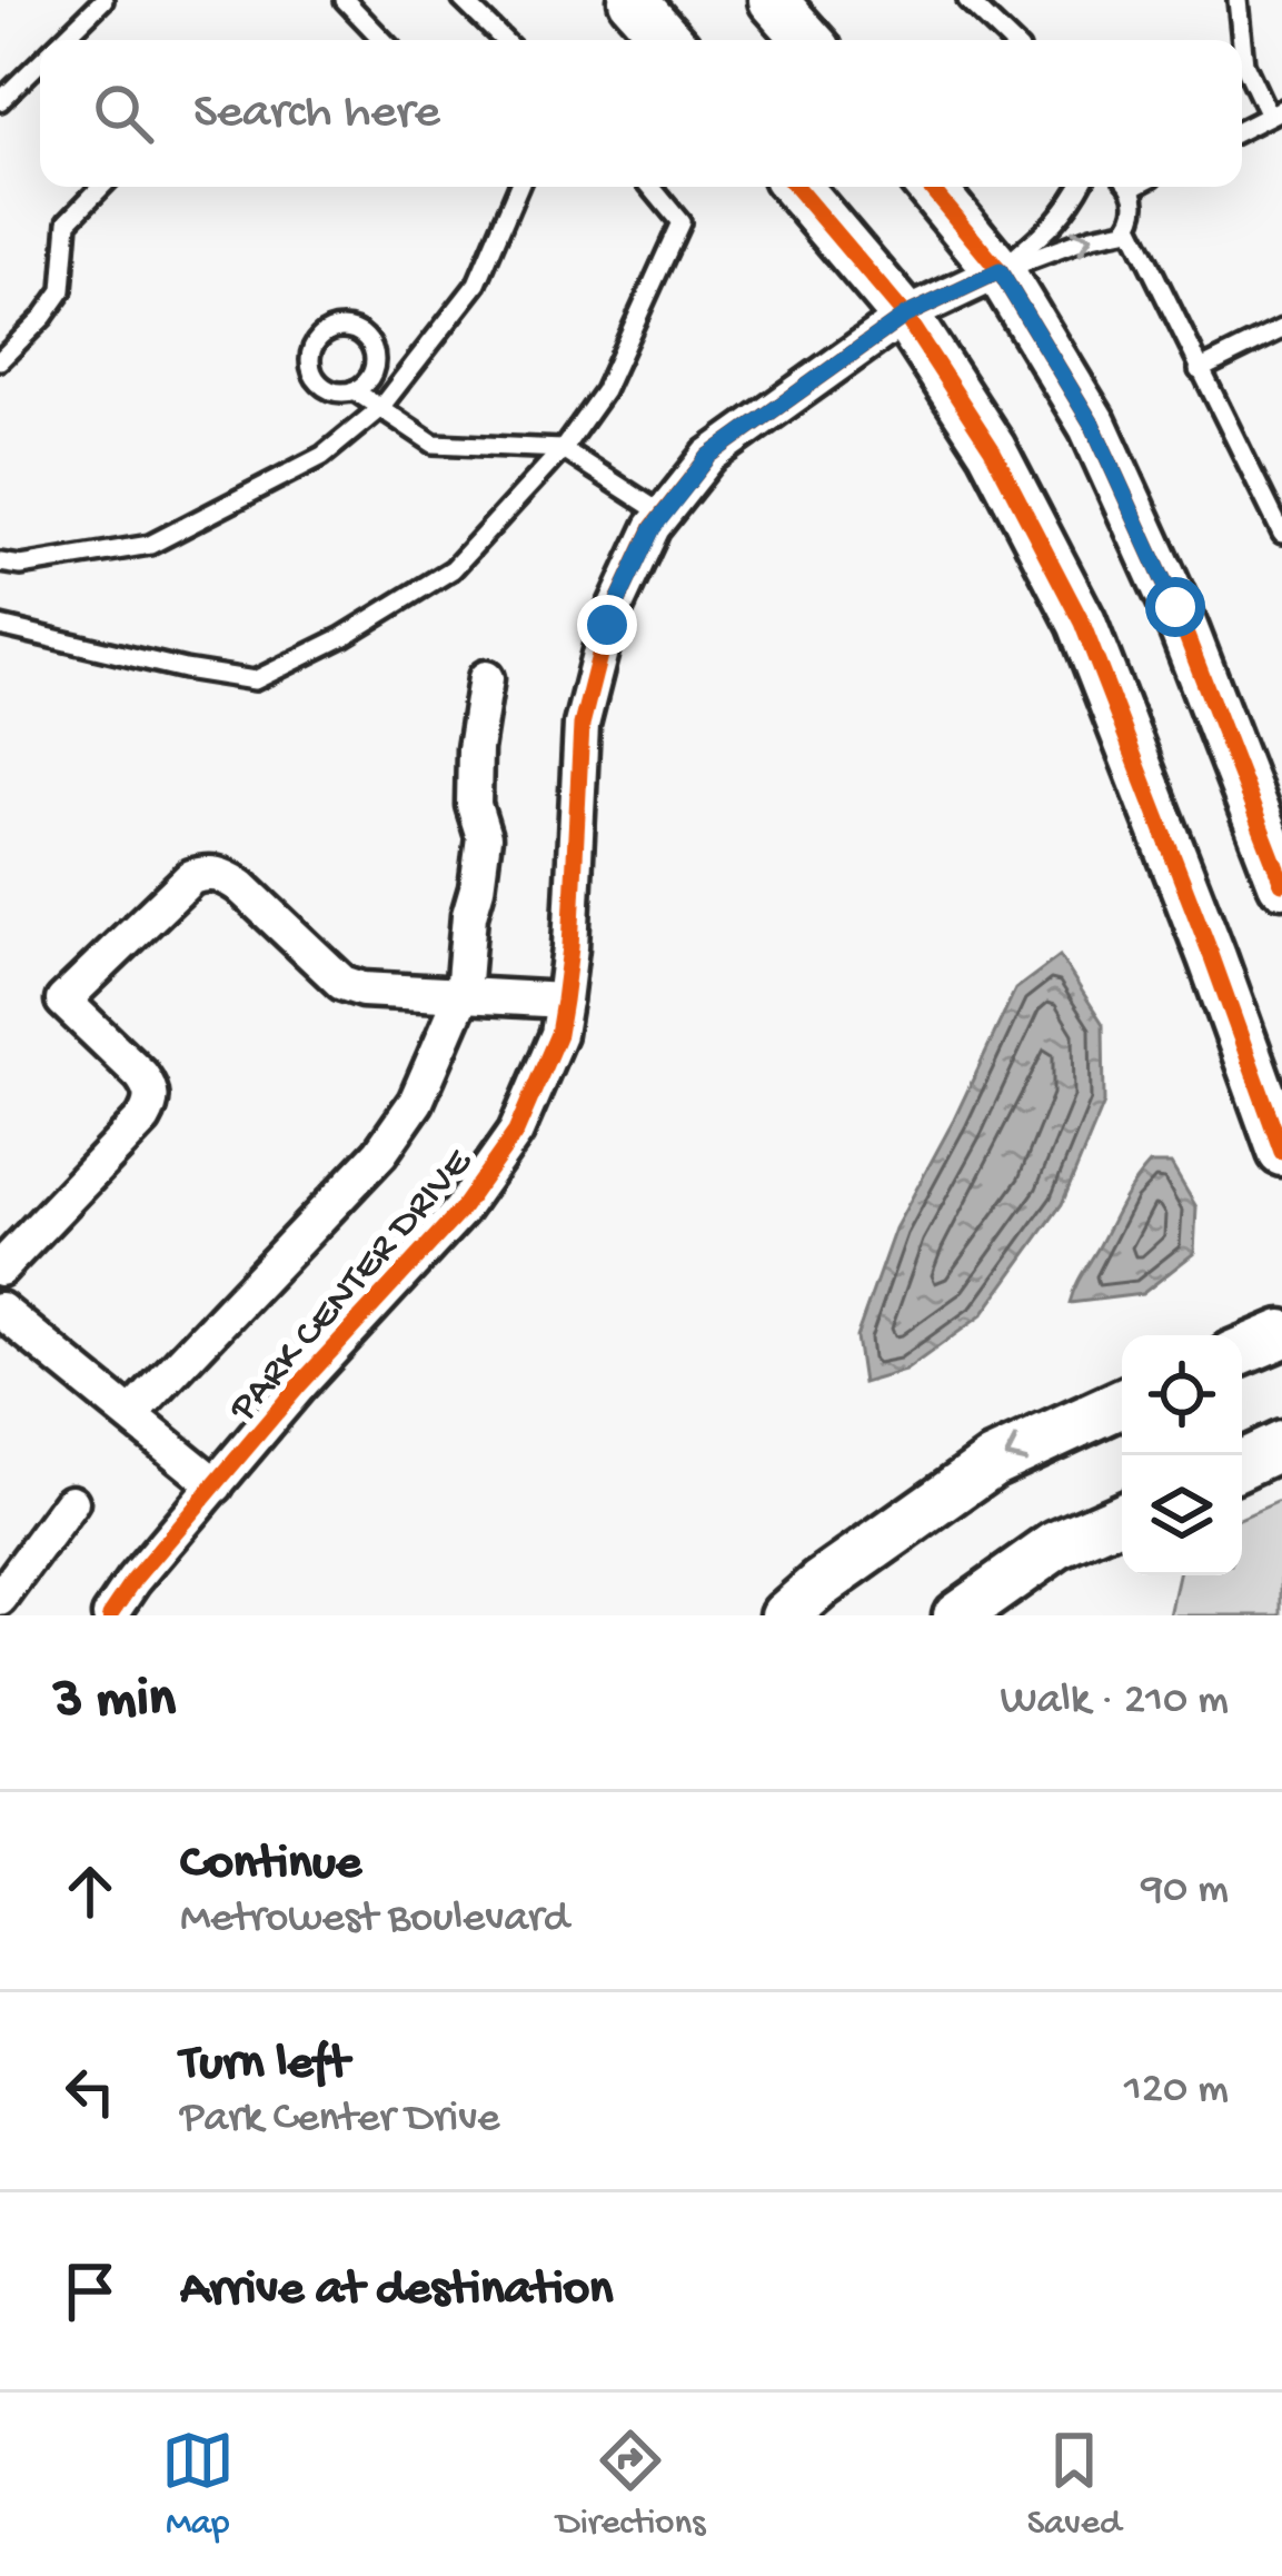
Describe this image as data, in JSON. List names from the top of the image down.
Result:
{
  "streets": {
    "street": ["PARK CENTER DRIVE"]
  },
  "page": {
    "search": "Search here",
    "heading": ["3 min", "Walk · 210 m"],
    "list": [
      ["Continue", "Metrowest Boulevard", "90 m"],
      ["Turn left", "Park Center Drive", "120 m"],
      "Arrive at destination"
    ],
    "nav": ["Map", "Directions", "Saved"]
  }
}
